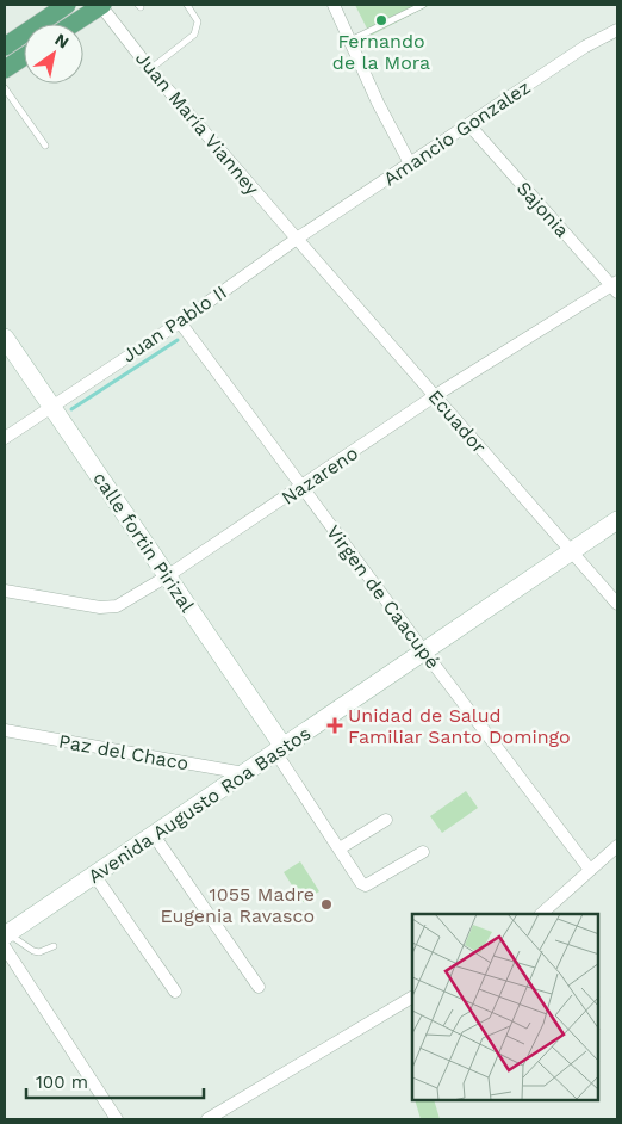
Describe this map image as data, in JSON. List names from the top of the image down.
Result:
{
  "streets": {
    "main road": ["calle fortin Pirizal", "Avenida Augusto Roa Bastos"],
    "street": [
      "Juan María Vianney",
      "Amancio Gonzalez",
      "Sajonia",
      "Juan Pablo II",
      "Ecuador",
      "Nazareno",
      "Virgen de Caacupé",
      "Paz del Chaco"
    ]
  },
  "crossings": [
    ["Juan María Vianney", "Amancio Gonzalez"],
    ["Juan María Vianney", "Juan Pablo II"],
    ["Juan María Vianney", "Ecuador"],
    ["Amancio Gonzalez", "Sajonia"],
    ["Amancio Gonzalez", "Juan Pablo II"],
    ["Amancio Gonzalez", "Ecuador"],
    ["Sajonia", "Nazareno"],
    ["Juan Pablo II", "Ecuador"],
    ["Juan Pablo II", "calle fortin Pirizal"],
    ["Juan Pablo II", "Virgen de Caacupé"],
    ["Ecuador", "Nazareno"],
    ["Ecuador", "Avenida Augusto Roa Bastos"],
    ["Nazareno", "calle fortin Pirizal"],
    ["Nazareno", "Virgen de Caacupé"],
    ["calle fortin Pirizal", "Avenida Augusto Roa Bastos"],
    ["Virgen de Caacupé", "Avenida Augusto Roa Bastos"],
    ["Paz del Chaco", "Avenida Augusto Roa Bastos"]
  ],
  "places": {
    "other": ["Fernando de la Mora", "1055 Madre Eugenia Ravasco"],
    "health": ["Unidad de Salud Familiar Santo Domingo"]
  },
  "scale_bar": "100 m",
  "north": "top right"
}
